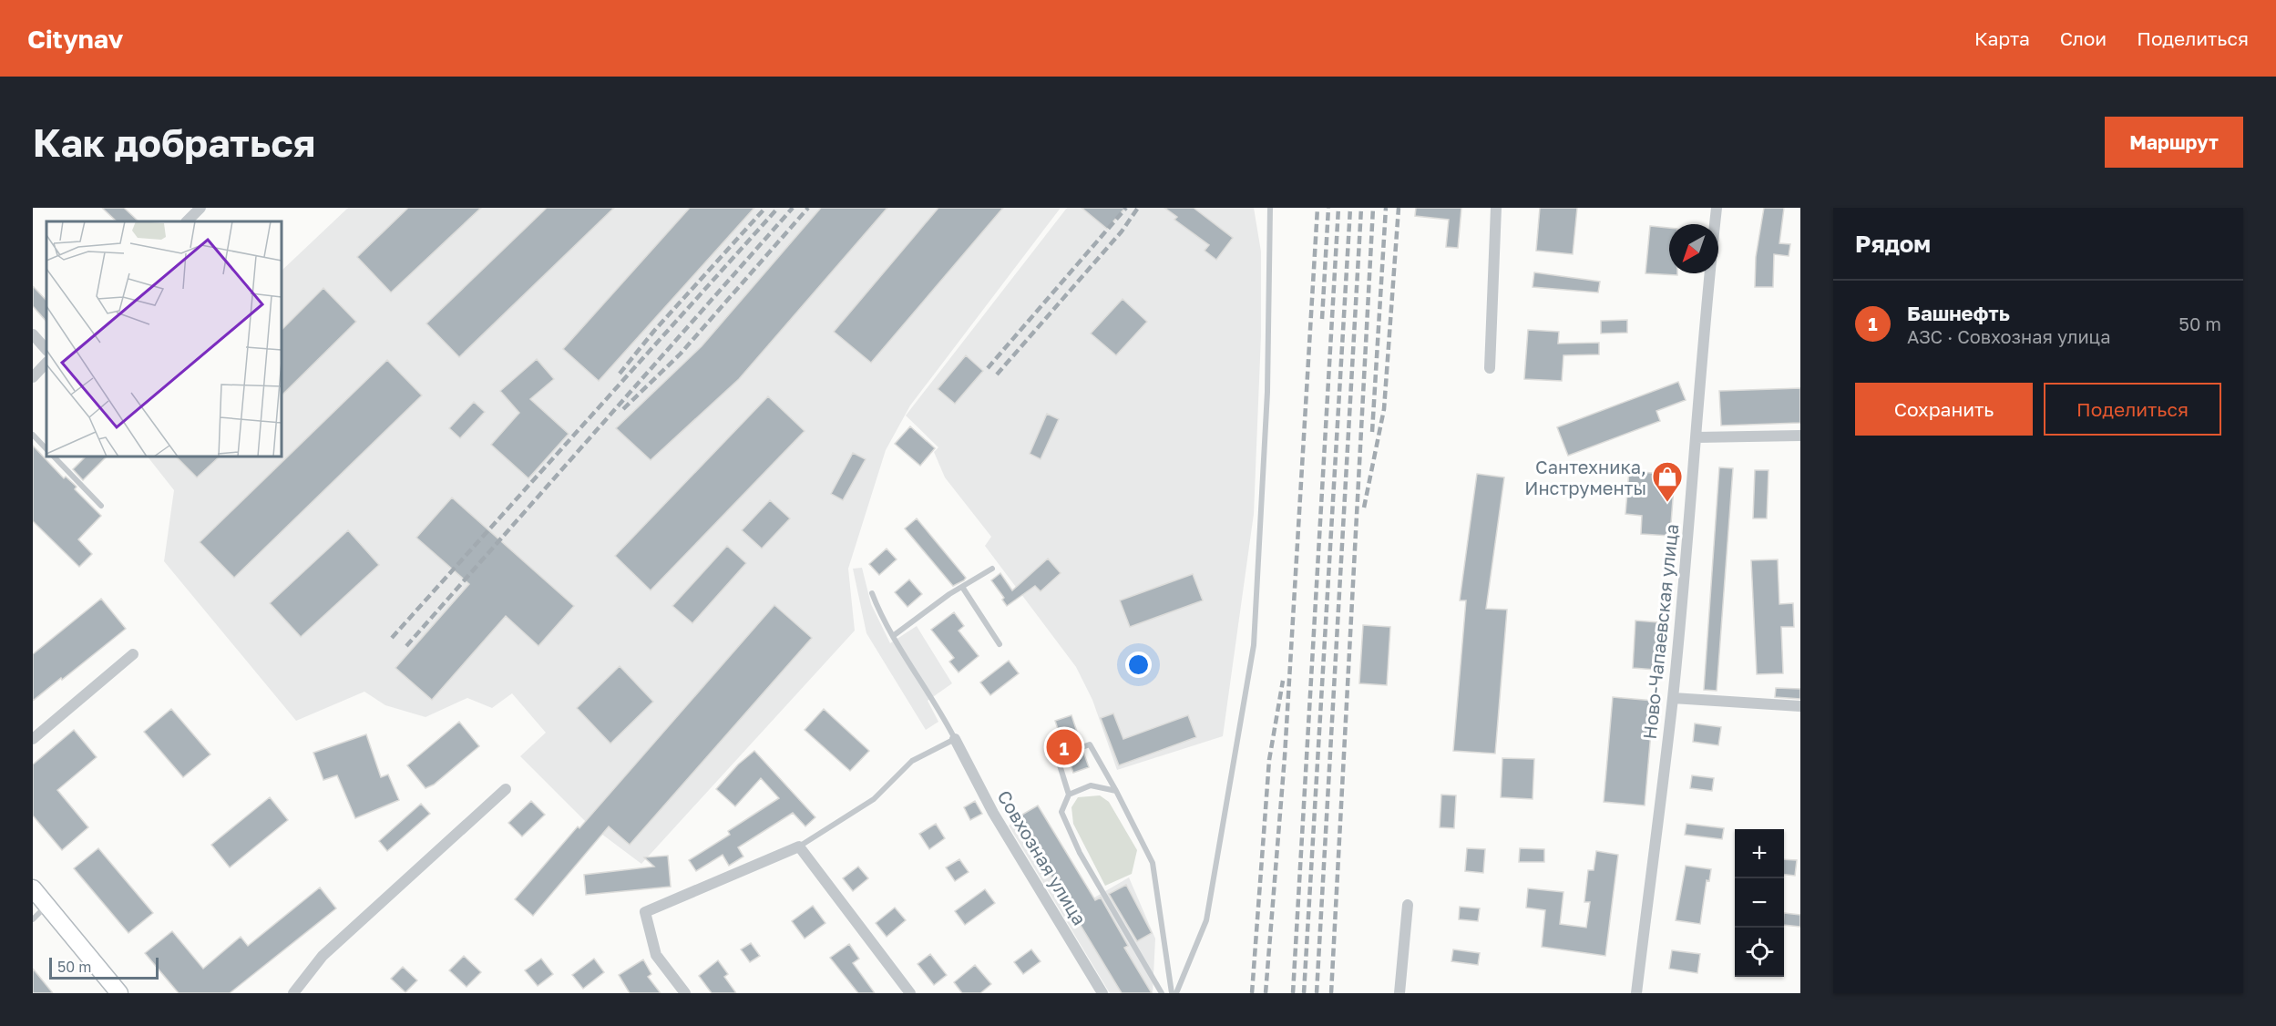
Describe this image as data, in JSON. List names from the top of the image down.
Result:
{
  "streets": {
    "street": ["Ново-Чапаевская улица", "Совхозная улица"]
  },
  "places": {
    "shop": ["Сантехника, Инструменты"]
  },
  "scale_bar": "50 m",
  "north": "bottom left",
  "page": {
    "header": "Citynav",
    "nav": ["Карта", "Слои", "Поделиться"],
    "buttons": [
      "Маршрут",
      ["Сохранить", "Поделиться"]
    ],
    "title": "Как добраться",
    "heading": "Рядом",
    "list": [
      {
        "mark": "1",
        "name": "Башнефть",
        "note": "АЗС · Совхозная улица",
        "value": "50 m"
      }
    ],
    "pins": "1",
    "map_buttons": ["+", "−"],
    "scale": "50 m"
  }
}
